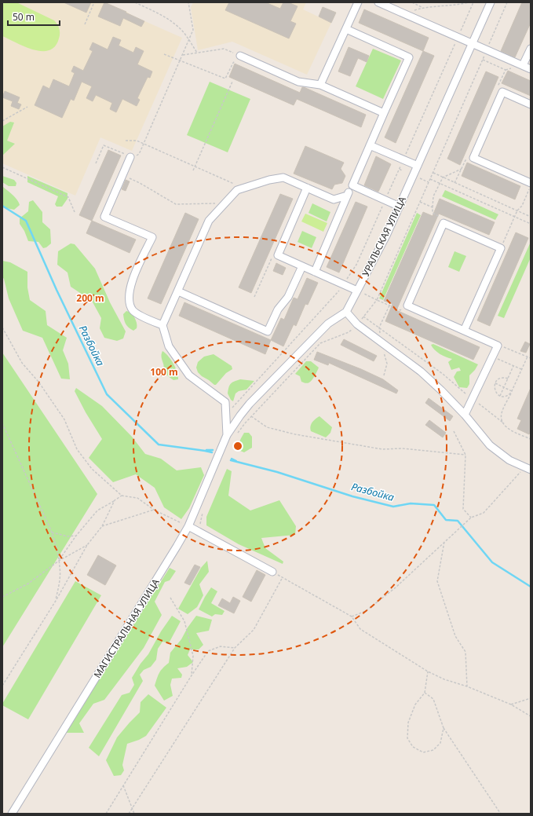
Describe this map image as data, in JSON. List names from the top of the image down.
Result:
{
  "streets": {
    "street": ["УРАЛЬСКАЯ УЛИЦА", "МАГИСТРАЛЬНАЯ УЛИЦА"]
  },
  "crossings": [
    ["УРАЛЬСКАЯ УЛИЦА", "МАГИСТРАЛЬНАЯ УЛИЦА"]
  ],
  "water": ["Разбойка"],
  "scale_bar": "50 m",
  "rings": ["200 m", "100 m"]
}
